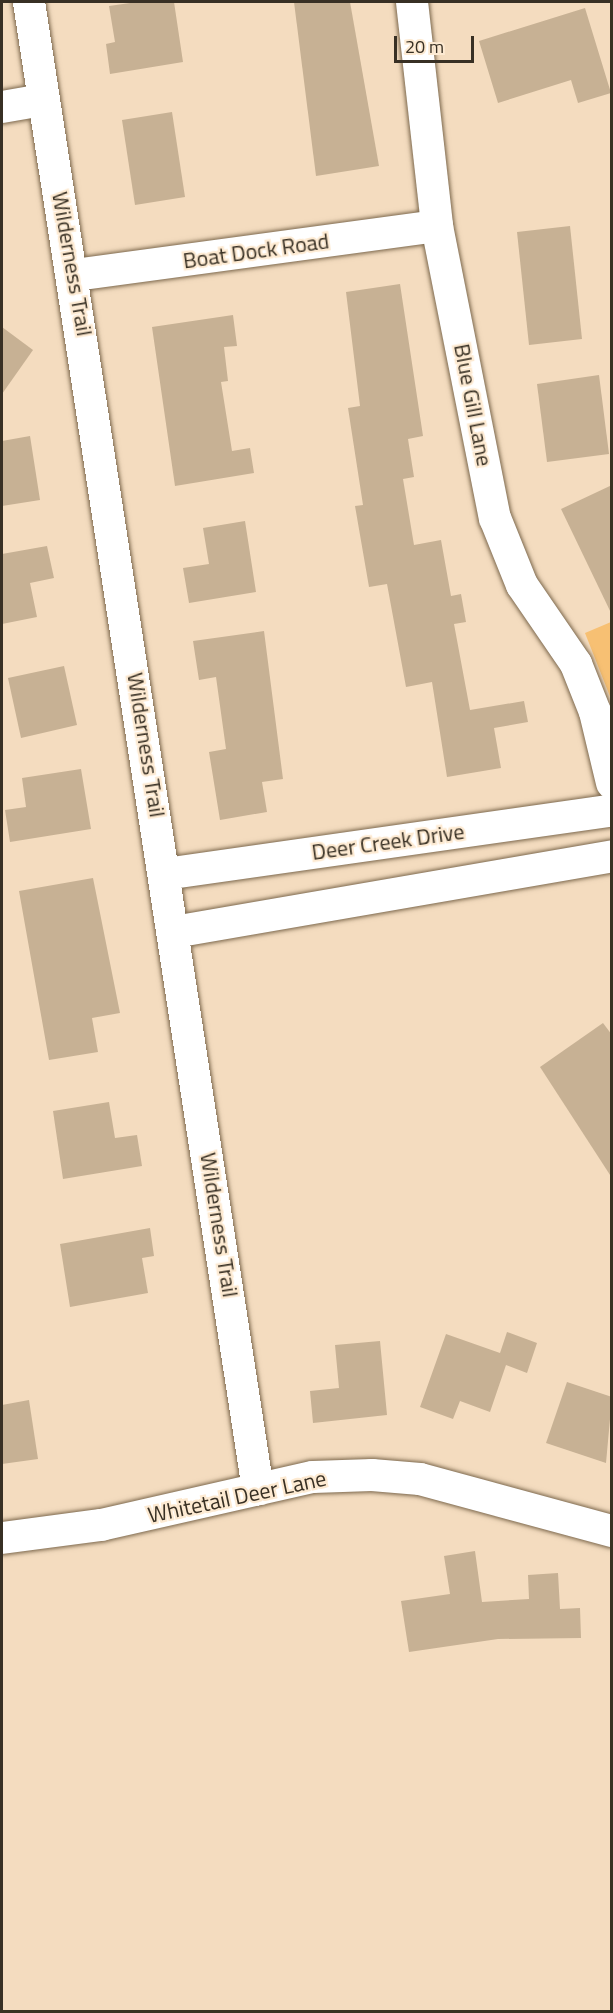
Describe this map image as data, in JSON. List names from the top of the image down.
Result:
{
  "streets": {
    "street": [
      "Boat Dock Road",
      "Wilderness Trail",
      "Blue Gill Lane",
      "Deer Creek Drive",
      "Whitetail Deer Lane"
    ]
  },
  "crossings": [
    ["Boat Dock Road", "Wilderness Trail"],
    ["Boat Dock Road", "Blue Gill Lane"],
    ["Wilderness Trail", "Deer Creek Drive"],
    ["Wilderness Trail", "Whitetail Deer Lane"]
  ],
  "scale_bar": "20 m"
}
